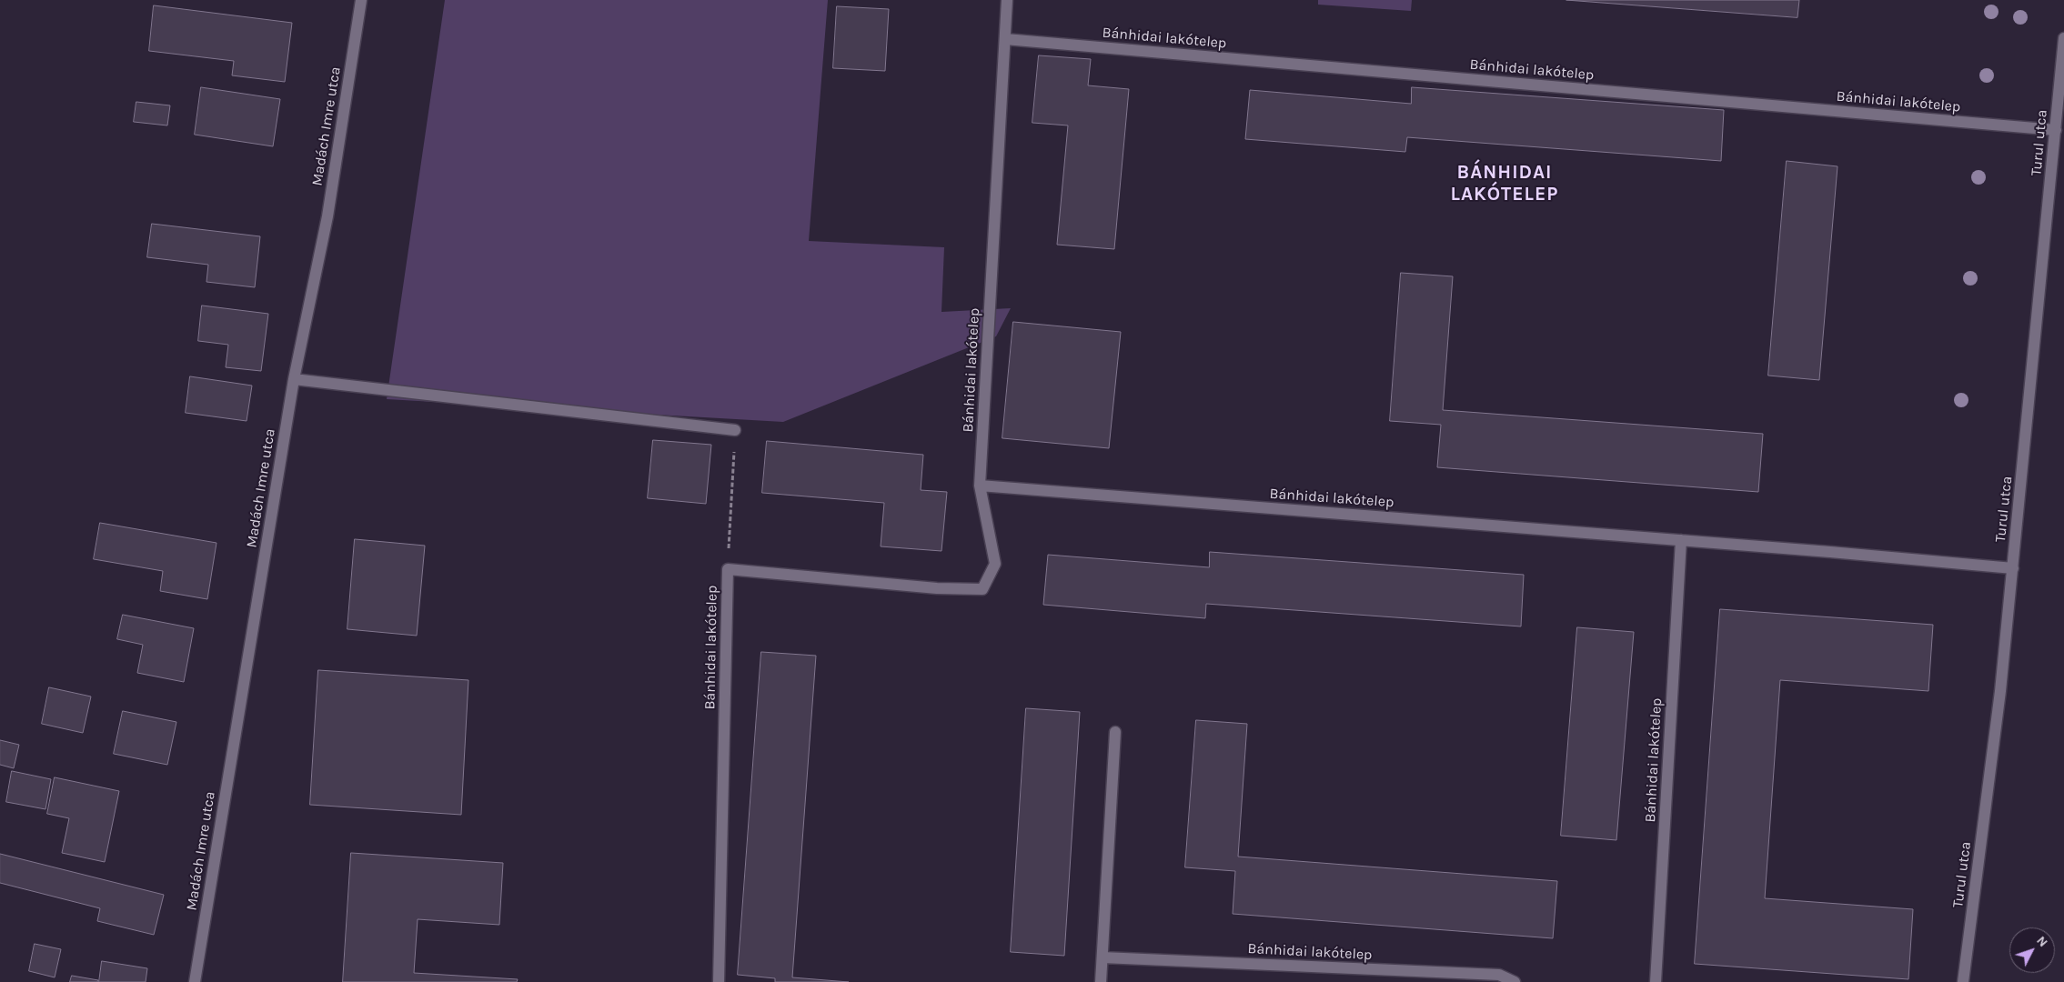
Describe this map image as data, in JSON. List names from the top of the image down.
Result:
{
  "streets": {
    "street": ["Bánhidai lakótelep", "Madách Imre utca", "Turul utca"]
  },
  "crossings": [
    ["Bánhidai lakótelep", "Turul utca"]
  ],
  "districts": ["BÁNHIDAI LAKÓTELEP"],
  "north": "top right"
}
